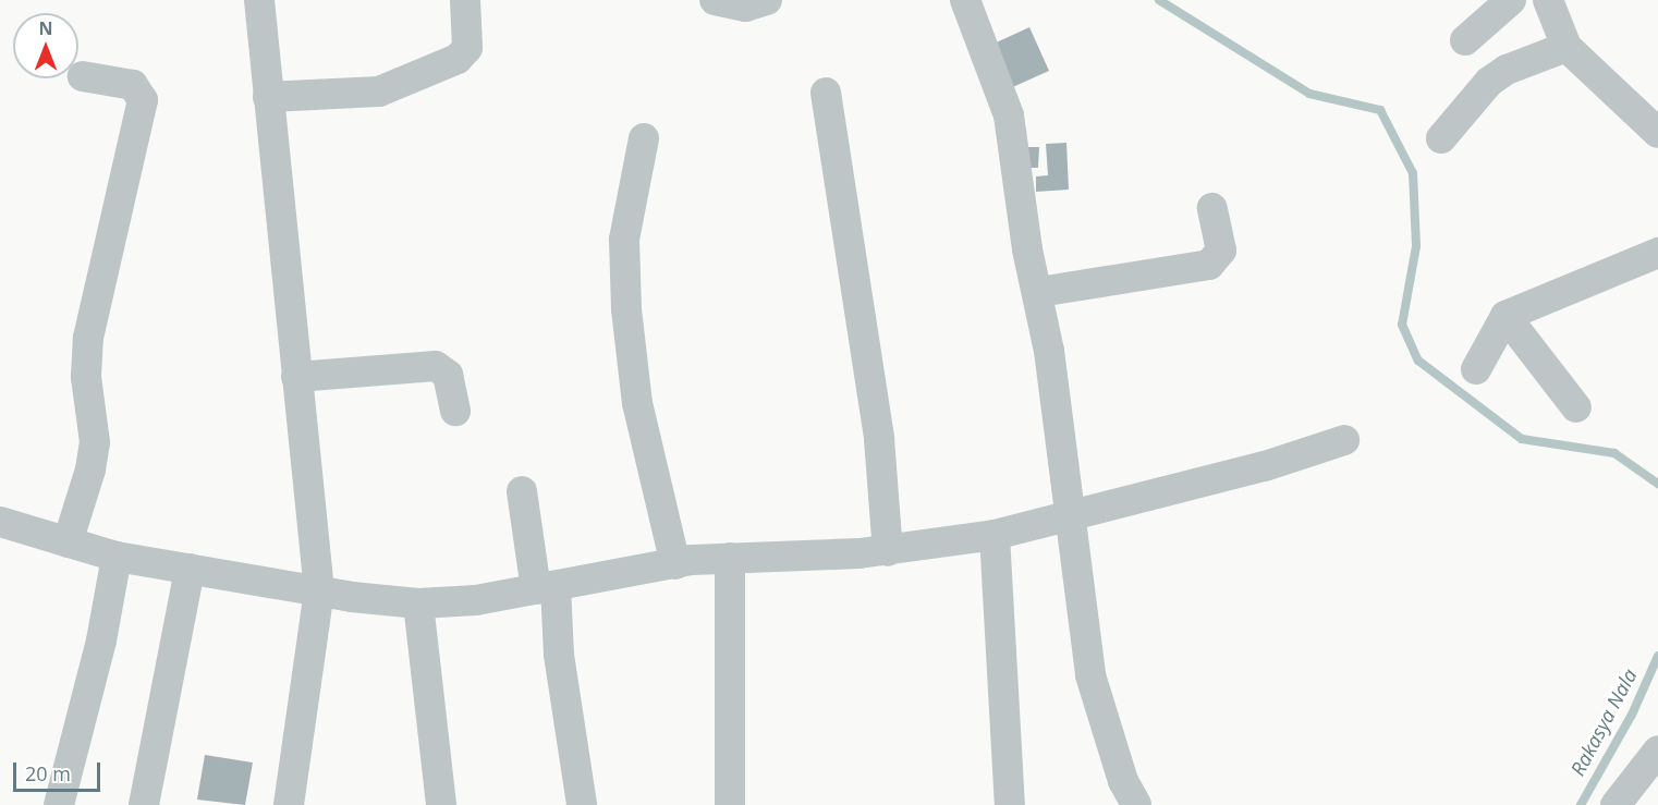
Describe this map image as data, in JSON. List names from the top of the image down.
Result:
{
  "water": ["Rakasya Nala"],
  "scale_bar": "20 m",
  "north": "top"
}
